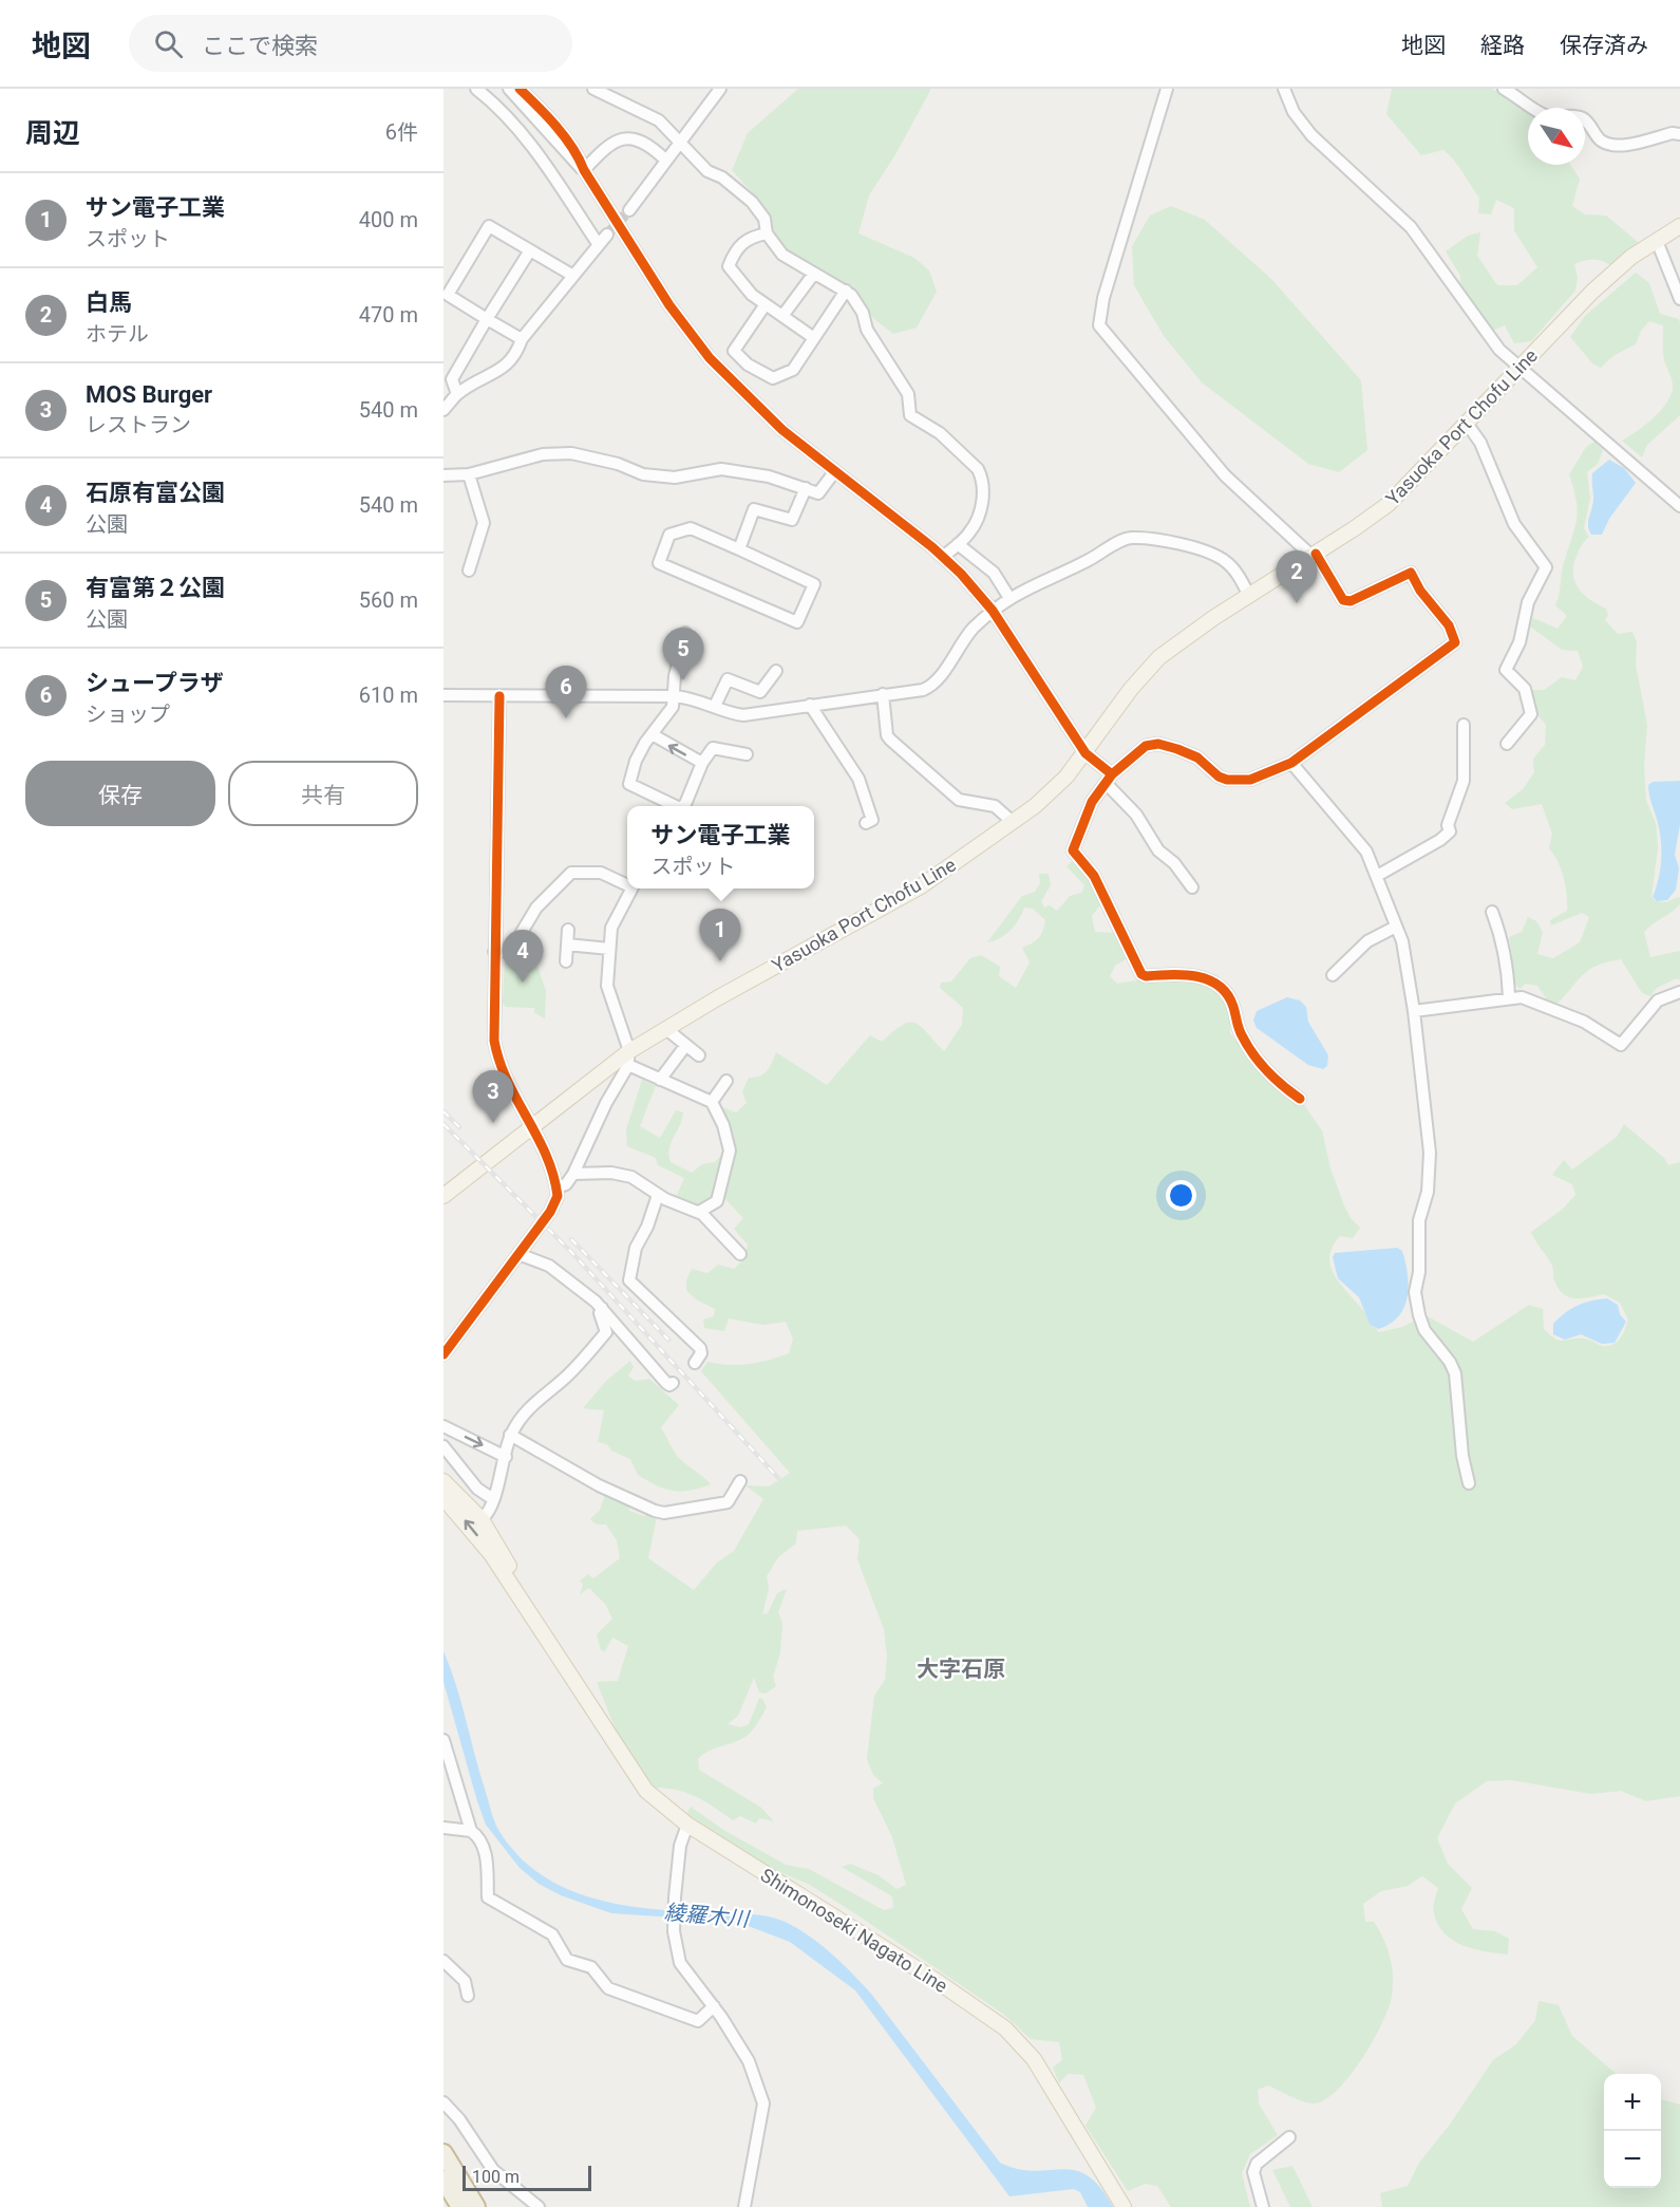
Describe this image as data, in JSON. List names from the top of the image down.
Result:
{
  "streets": {
    "main road": ["Yasuoka Port Chofu Line", "Shimonoseki Nagato Line"]
  },
  "districts": ["大字石原"],
  "water": ["綾羅木川"],
  "scale_bar": "100 m",
  "north": "bottom right",
  "page": {
    "header": "地図",
    "search": "ここで検索",
    "nav": ["地図", "経路", "保存済み"],
    "heading": ["周辺", "6件"],
    "list": [
      {
        "mark": "1",
        "name": "サン電子工業",
        "note": "スポット",
        "value": "400 m"
      },
      {
        "mark": "2",
        "name": "白馬",
        "note": "ホテル",
        "value": "470 m"
      },
      {
        "mark": "3",
        "name": "MOS Burger",
        "note": "レストラン",
        "value": "540 m"
      },
      {
        "mark": "4",
        "name": "石原有富公園",
        "note": "公園",
        "value": "540 m"
      },
      {
        "mark": "5",
        "name": "有富第２公園",
        "note": "公園",
        "value": "560 m"
      },
      {
        "mark": "6",
        "name": "シュープラザ",
        "note": "ショップ",
        "value": "610 m"
      }
    ],
    "pins": [
      "2",
      "5",
      "6",
      "1",
      "4",
      "3"
    ],
    "buttons": ["保存", "共有"],
    "popup": ["サン電子工業", "スポット"],
    "map_buttons": ["+", "−"],
    "scale": "100 m"
  }
}
